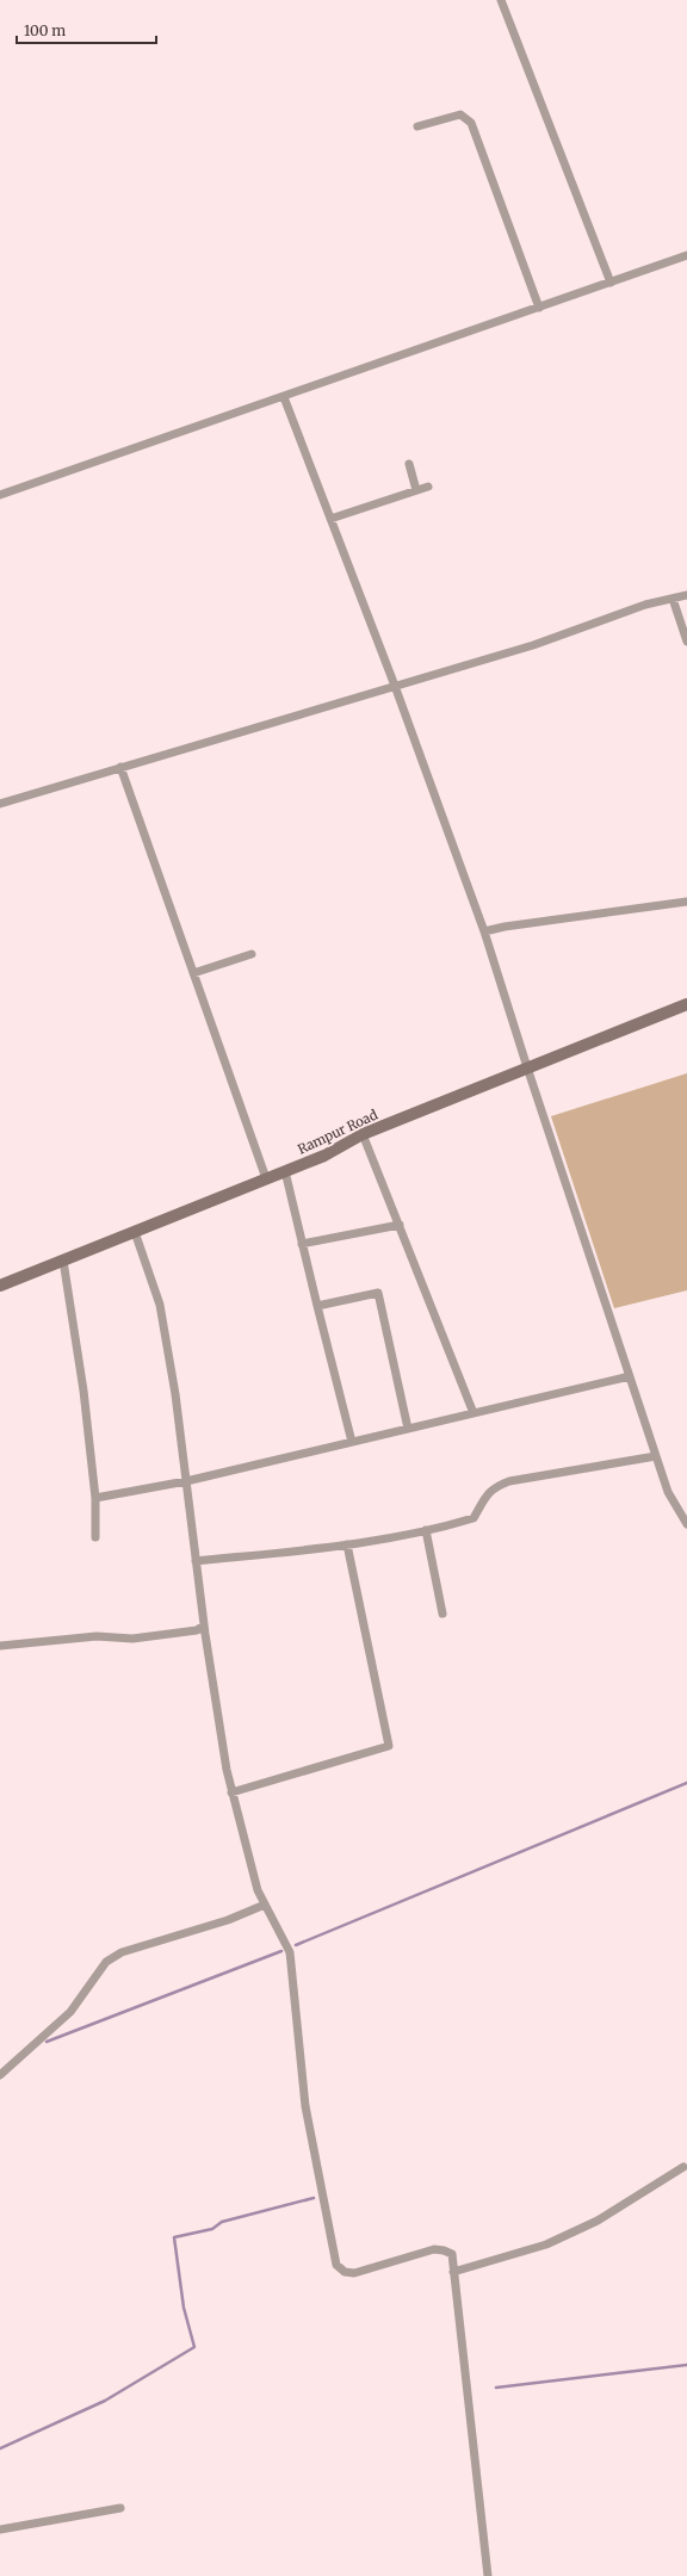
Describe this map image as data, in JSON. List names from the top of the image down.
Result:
{
  "streets": {
    "main road": ["Rampur Road"]
  },
  "scale_bar": "100 m"
}
